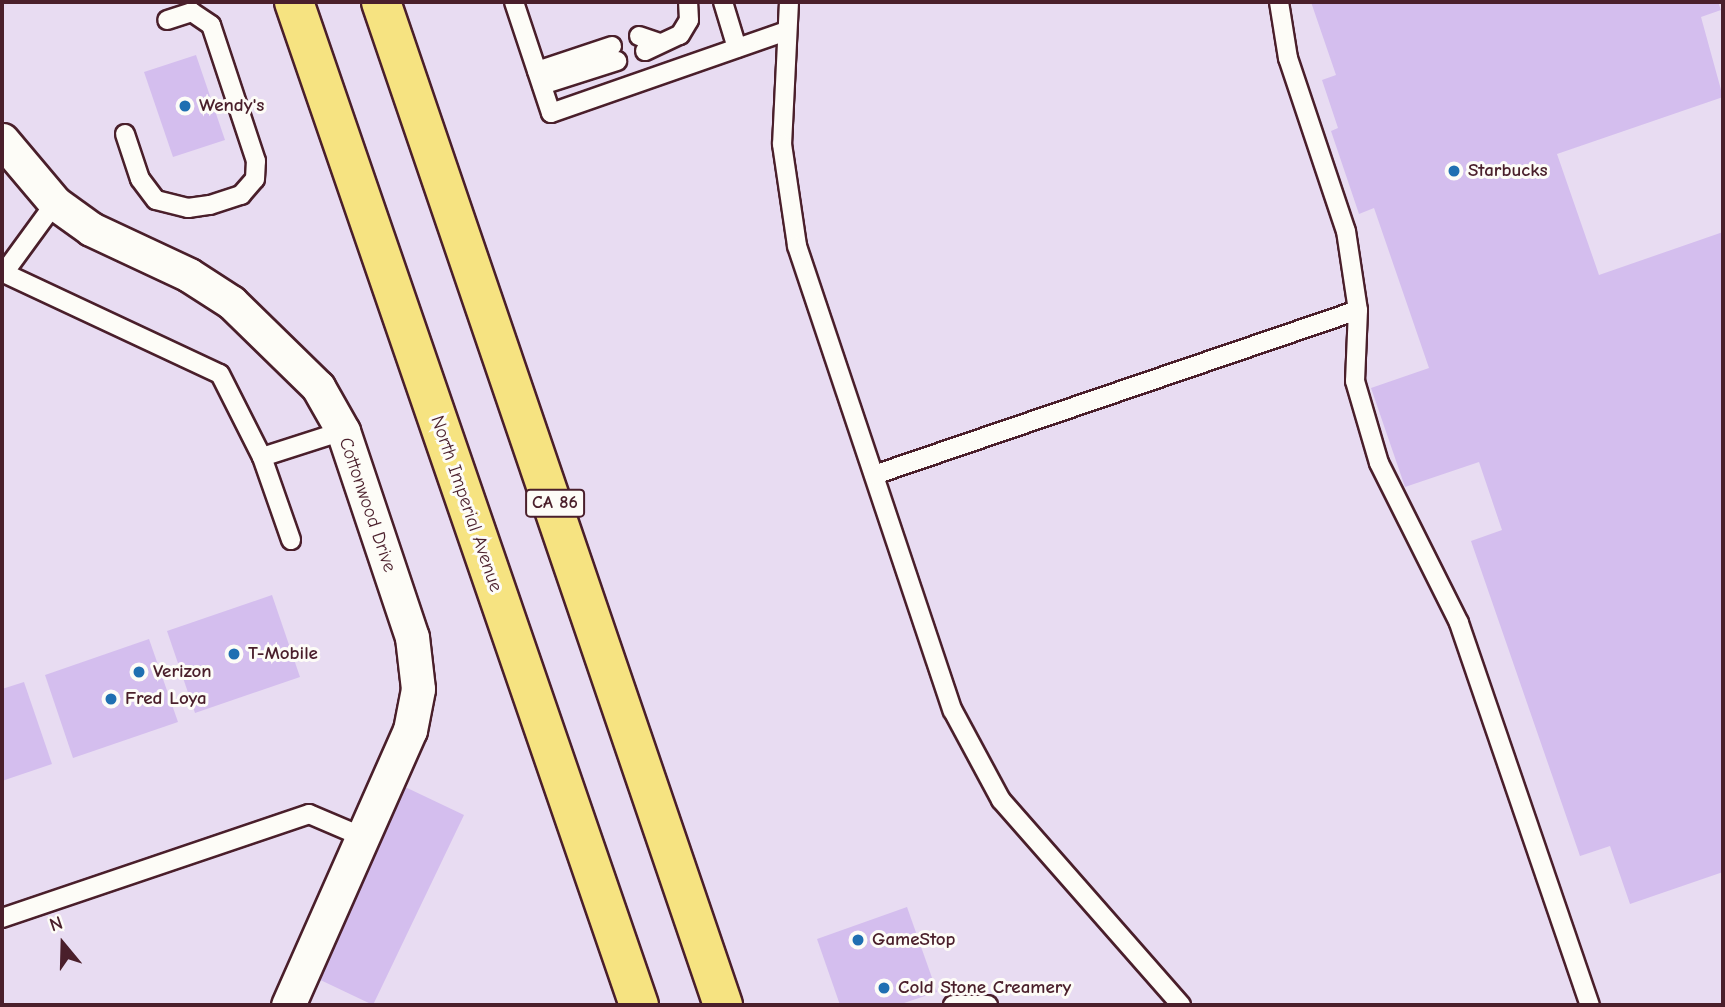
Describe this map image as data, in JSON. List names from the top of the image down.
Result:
{
  "streets": {
    "highway": ["CA 86", "North Imperial Avenue"],
    "street": ["Cottonwood Drive"]
  },
  "places": [
    "Wendy's",
    "Starbucks",
    "T-Mobile",
    "Verizon",
    "Fred Loya",
    "GameStop",
    "Cold Stone Creamery"
  ],
  "north": "top"
}
